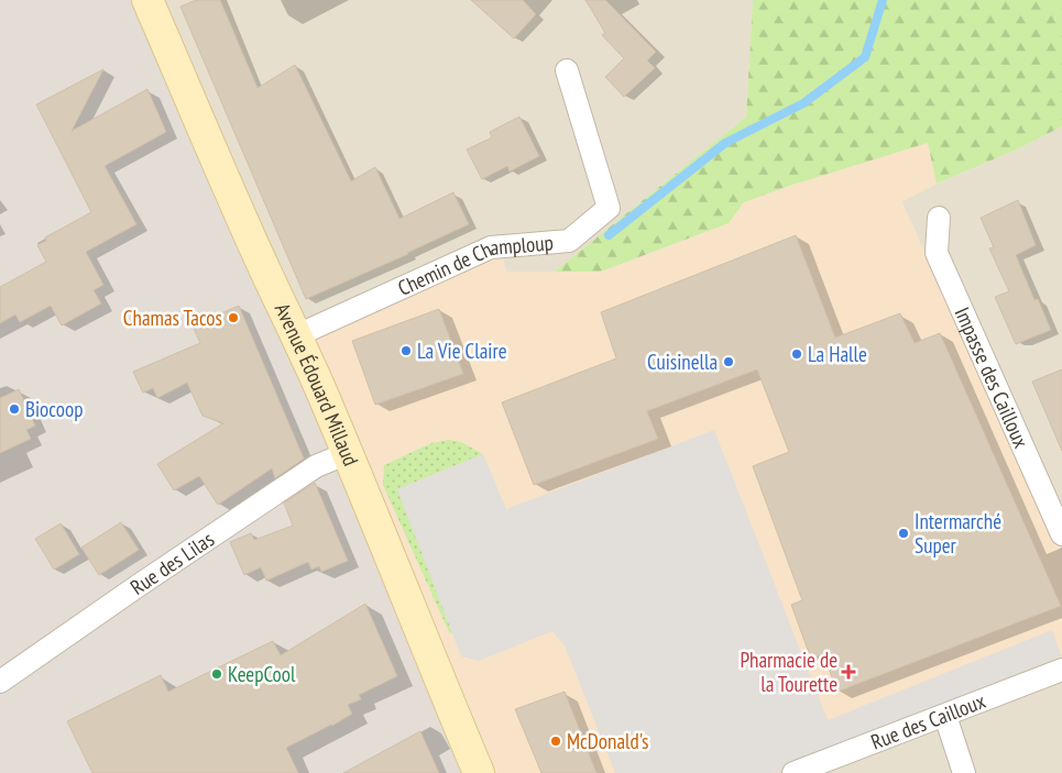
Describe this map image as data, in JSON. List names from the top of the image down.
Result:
{
  "streets": {
    "main road": ["Avenue Édouard Millaud"],
    "street": [
      "Chemin de Champloup",
      "Impasse des Cailloux",
      "Rue des Lilas",
      "Rue des Cailloux"
    ]
  },
  "crossings": [
    ["Chemin de Champloup", "Avenue Édouard Millaud"],
    ["Avenue Édouard Millaud", "Rue des Lilas"]
  ],
  "places": {
    "other": [
      "Chamas Tacos",
      "La Vie Claire",
      "La Halle",
      "Cuisinella",
      "Biocoop",
      "Intermarché Super",
      "KeepCool",
      "McDonald's"
    ],
    "health": ["Pharmacie de la Tourette"]
  }
}
